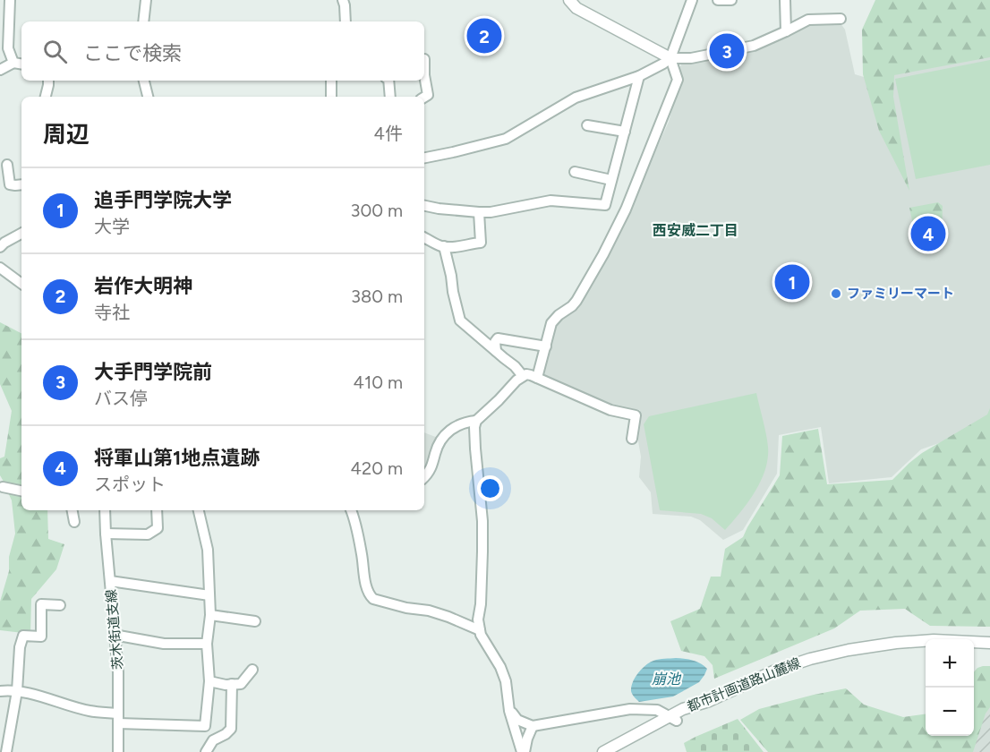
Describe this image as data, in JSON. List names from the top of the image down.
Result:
{
  "streets": {
    "street": ["茨木街道支線", "都市計画道路山麓線"]
  },
  "districts": ["西安威二丁目"],
  "water": ["崩池"],
  "places": ["ファミリーマート"],
  "page": {
    "pins": [
      "2",
      "3",
      "4",
      "1"
    ],
    "search": "ここで検索",
    "heading": ["周辺", "4件"],
    "list": [
      {
        "mark": "1",
        "name": "追手門学院大学",
        "note": "大学",
        "value": "300 m"
      },
      {
        "mark": "2",
        "name": "岩作大明神",
        "note": "寺社",
        "value": "380 m"
      },
      {
        "mark": "3",
        "name": "大手門学院前",
        "note": "バス停",
        "value": "410 m"
      },
      {
        "mark": "4",
        "name": "将軍山第1地点遺跡",
        "note": "スポット",
        "value": "420 m"
      }
    ],
    "map_buttons": ["+", "−"]
  }
}
